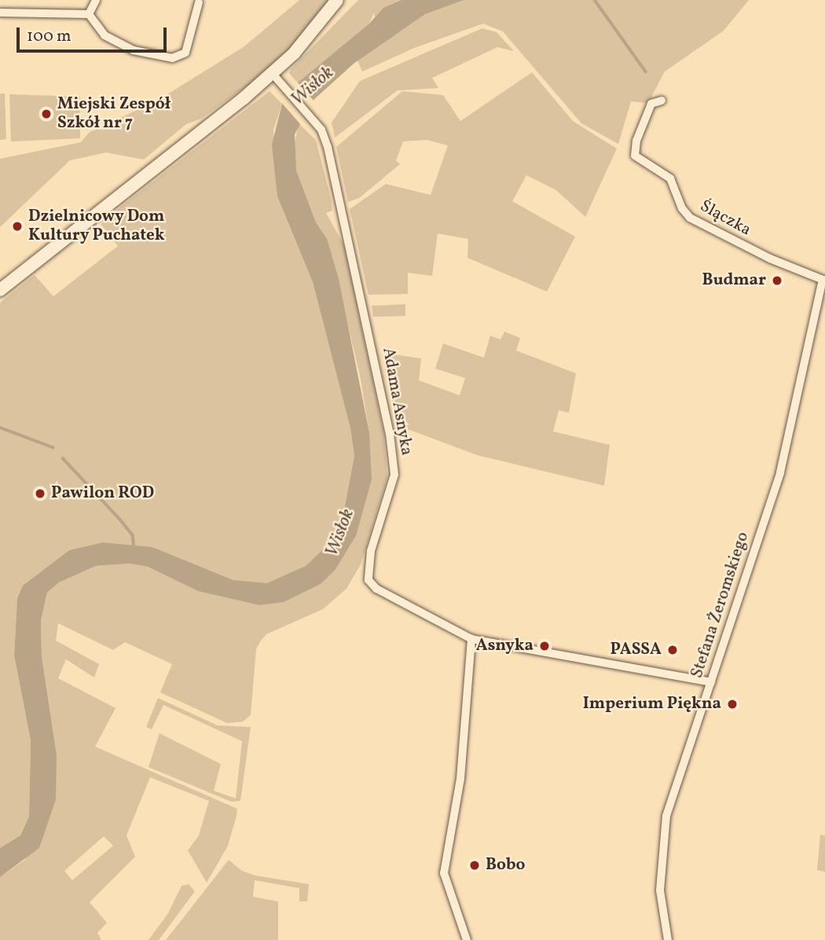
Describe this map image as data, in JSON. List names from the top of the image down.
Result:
{
  "streets": {
    "street": ["Ślączka", "Adama Asnyka", "Stefana Żeromskiego"]
  },
  "crossings": [
    ["Ślączka", "Stefana Żeromskiego"],
    ["Adama Asnyka", "Stefana Żeromskiego"]
  ],
  "water": ["Wisłok"],
  "places": [
    "Miejski Zespół Szkół nr 7",
    "Dzielnicowy Dom Kultury Puchatek",
    "Budmar",
    "Pawilon ROD",
    "Asnyka",
    "PASSA",
    "Imperium Piękna",
    "Bobo"
  ],
  "scale_bar": "100 m"
}
